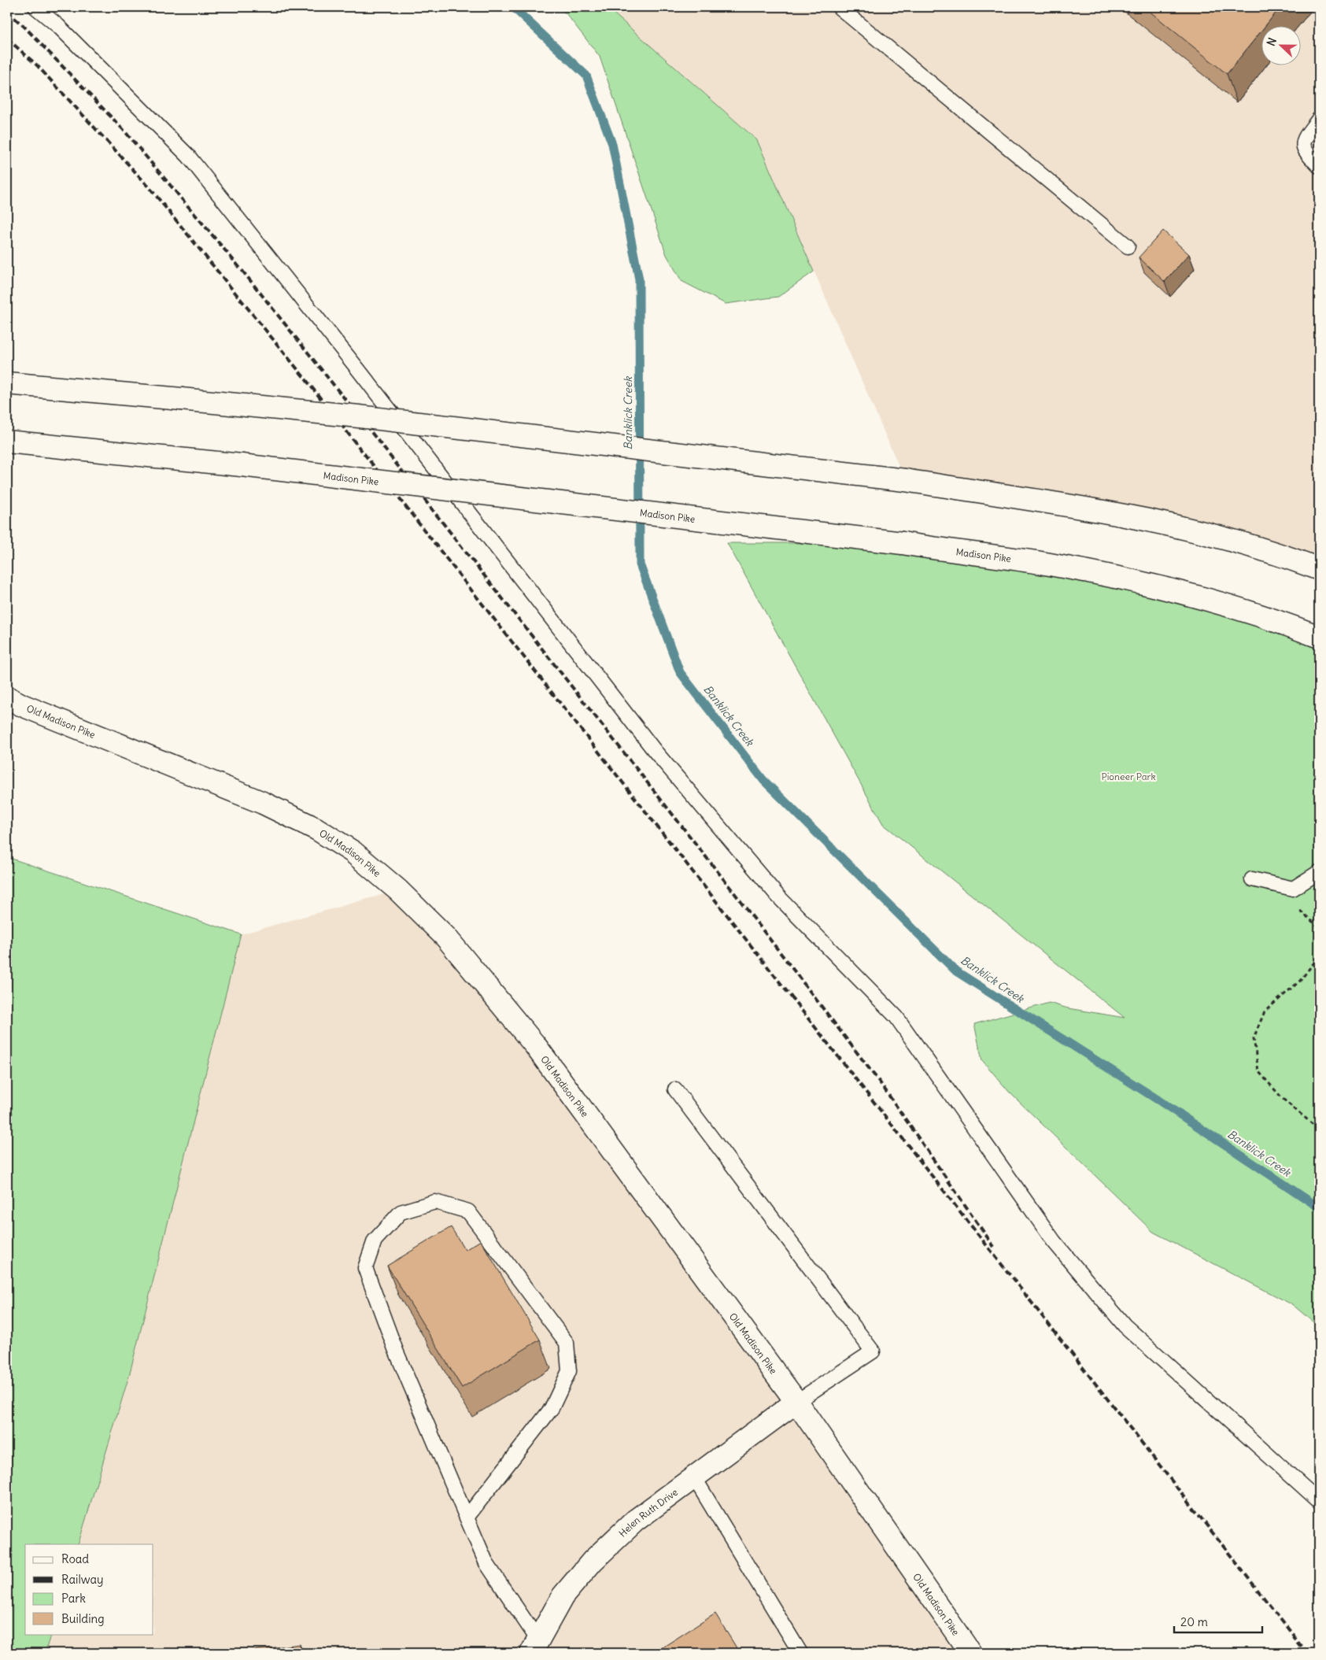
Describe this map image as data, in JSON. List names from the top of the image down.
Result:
{
  "streets": {
    "main road": ["Madison Pike", "Old Madison Pike", "Helen Ruth Drive"]
  },
  "crossings": [
    ["Old Madison Pike", "Helen Ruth Drive"]
  ],
  "water": ["Banklick Creek"],
  "parks": ["Pioneer Park"],
  "legend": [
    "Road",
    "Railway",
    "Park",
    "Building"
  ],
  "scale_bar": "20 m",
  "north": "left"
}
